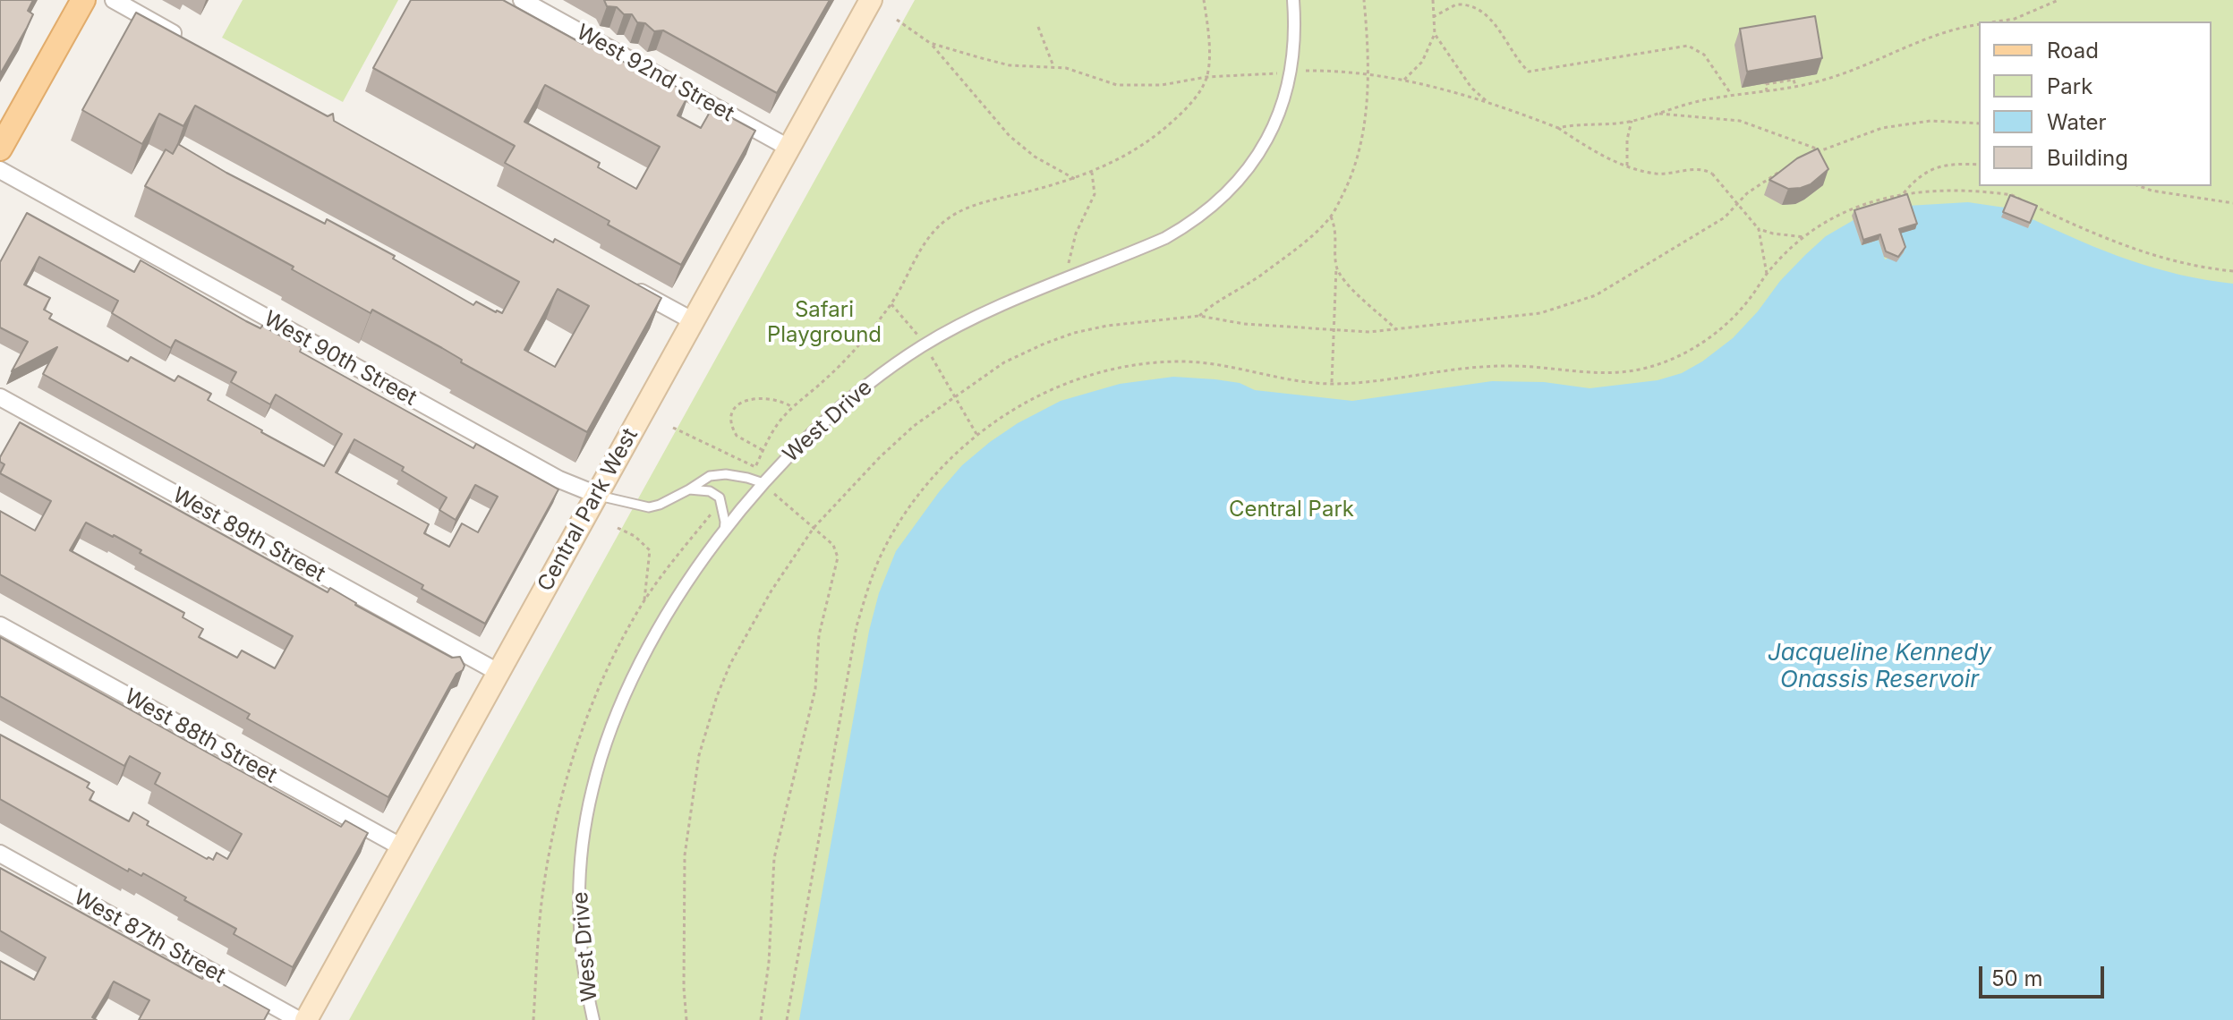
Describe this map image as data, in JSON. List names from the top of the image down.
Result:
{
  "streets": {
    "main road": ["Central Park West"],
    "street": [
      "West 92nd Street",
      "West 90th Street",
      "West Drive",
      "West 89th Street",
      "West 88th Street",
      "West 87th Street"
    ]
  },
  "crossings": [
    ["West 92nd Street", "Central Park West"],
    ["West 90th Street", "West Drive"],
    ["West 90th Street", "Central Park West"],
    ["Central Park West", "West 89th Street"],
    ["Central Park West", "West 88th Street"]
  ],
  "water": ["Jacqueline Kennedy Onassis Reservoir"],
  "parks": ["Safari Playground", "Central Park"],
  "legend": [
    "Road",
    "Park",
    "Water",
    "Building"
  ],
  "scale_bar": "50 m"
}
